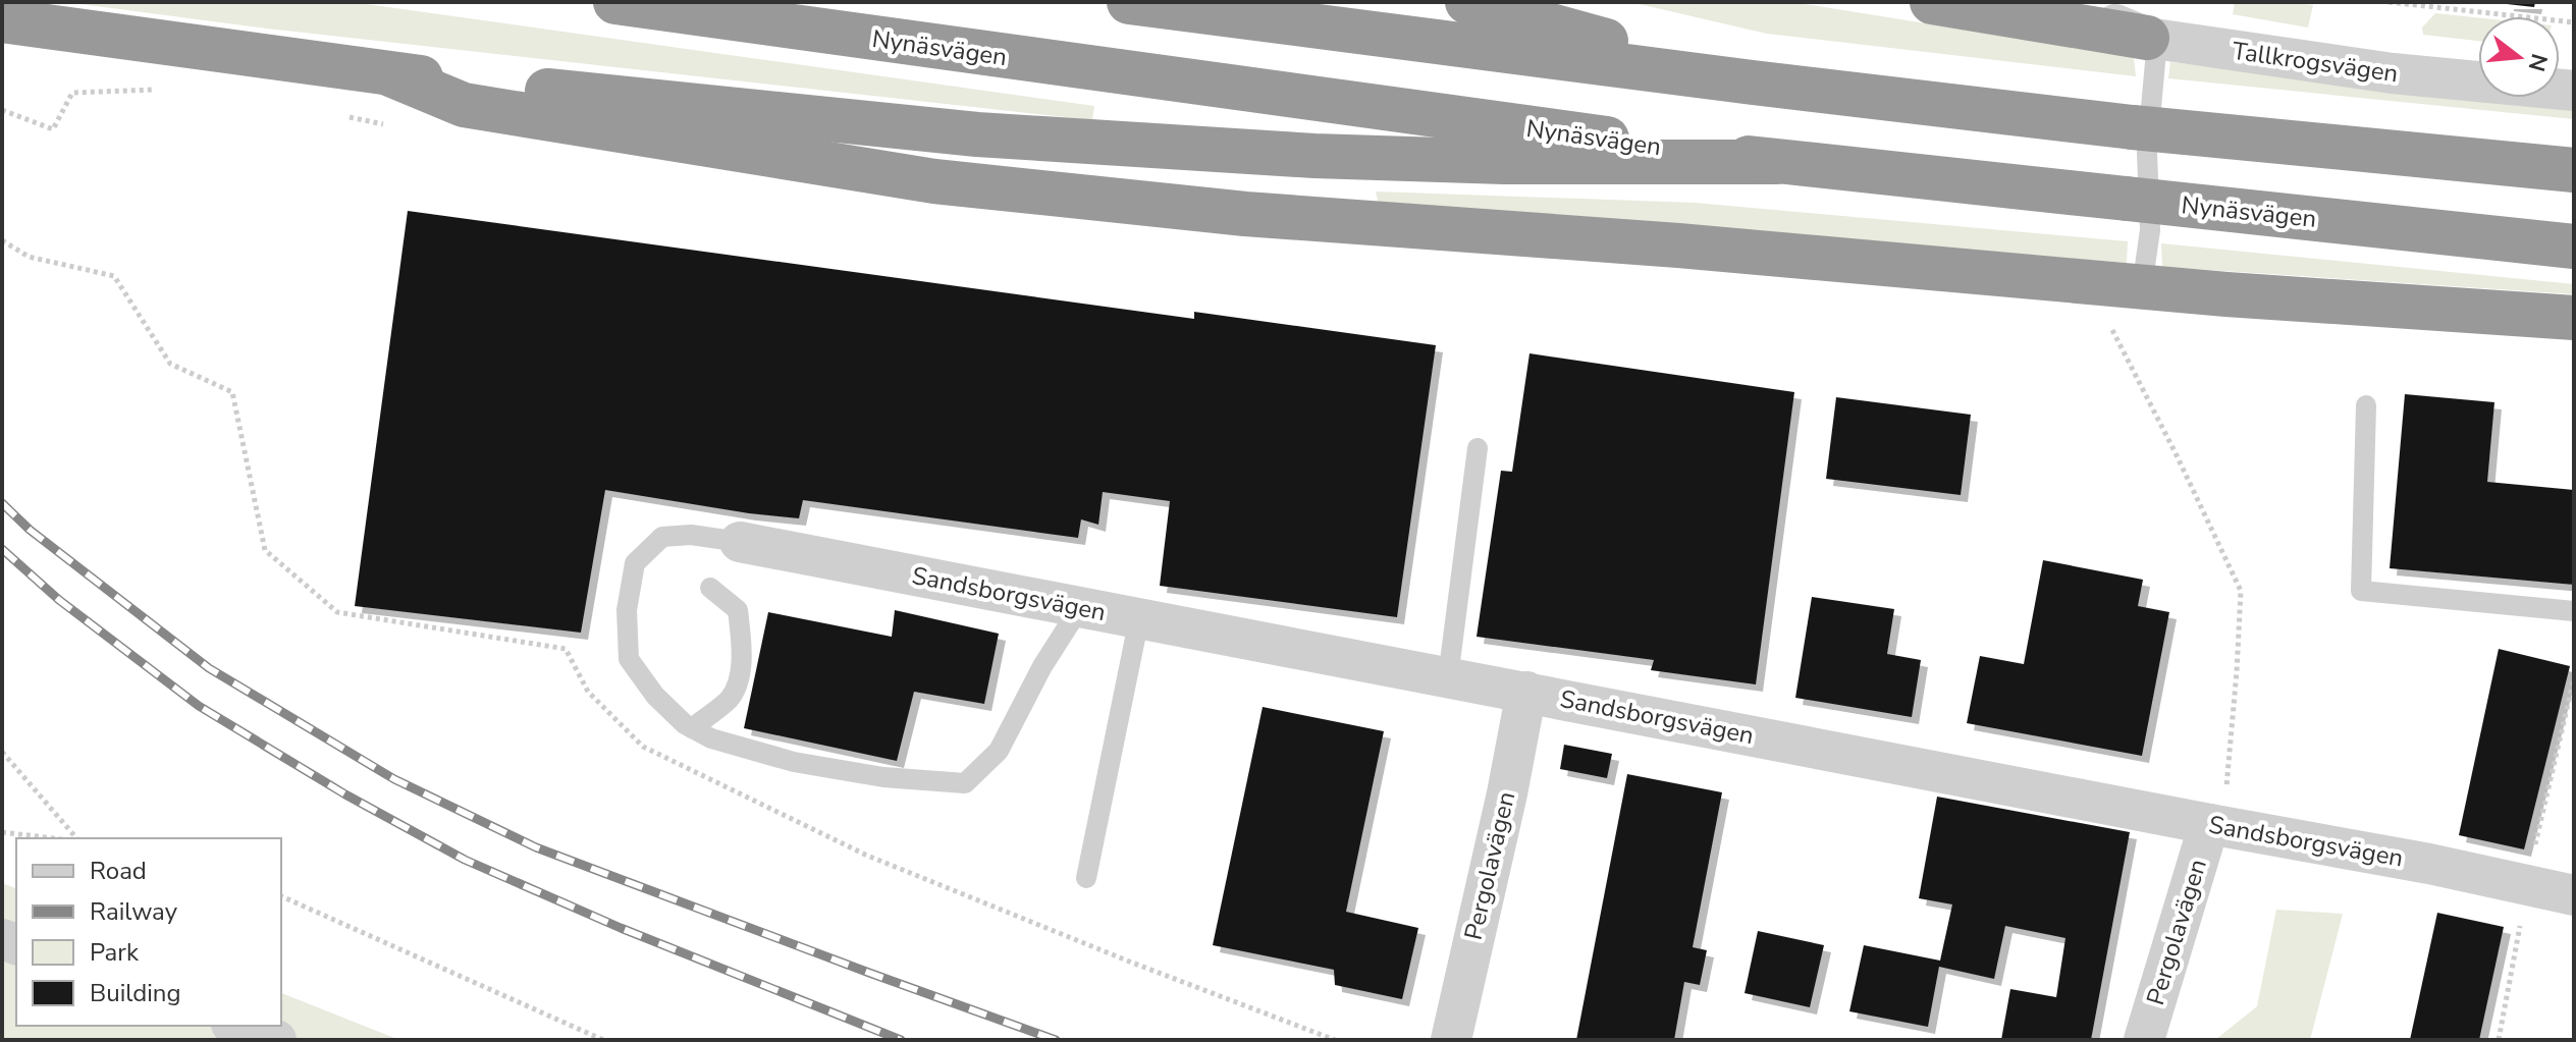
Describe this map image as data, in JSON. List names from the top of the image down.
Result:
{
  "streets": {
    "highway": ["Nynäsvägen"],
    "street": ["Tallkrogsvägen", "Sandsborgsvägen", "Pergolavägen"]
  },
  "crossings": [
    ["Sandsborgsvägen", "Pergolavägen"]
  ],
  "legend": [
    "Road",
    "Railway",
    "Park",
    "Building"
  ],
  "north": "right"
}
